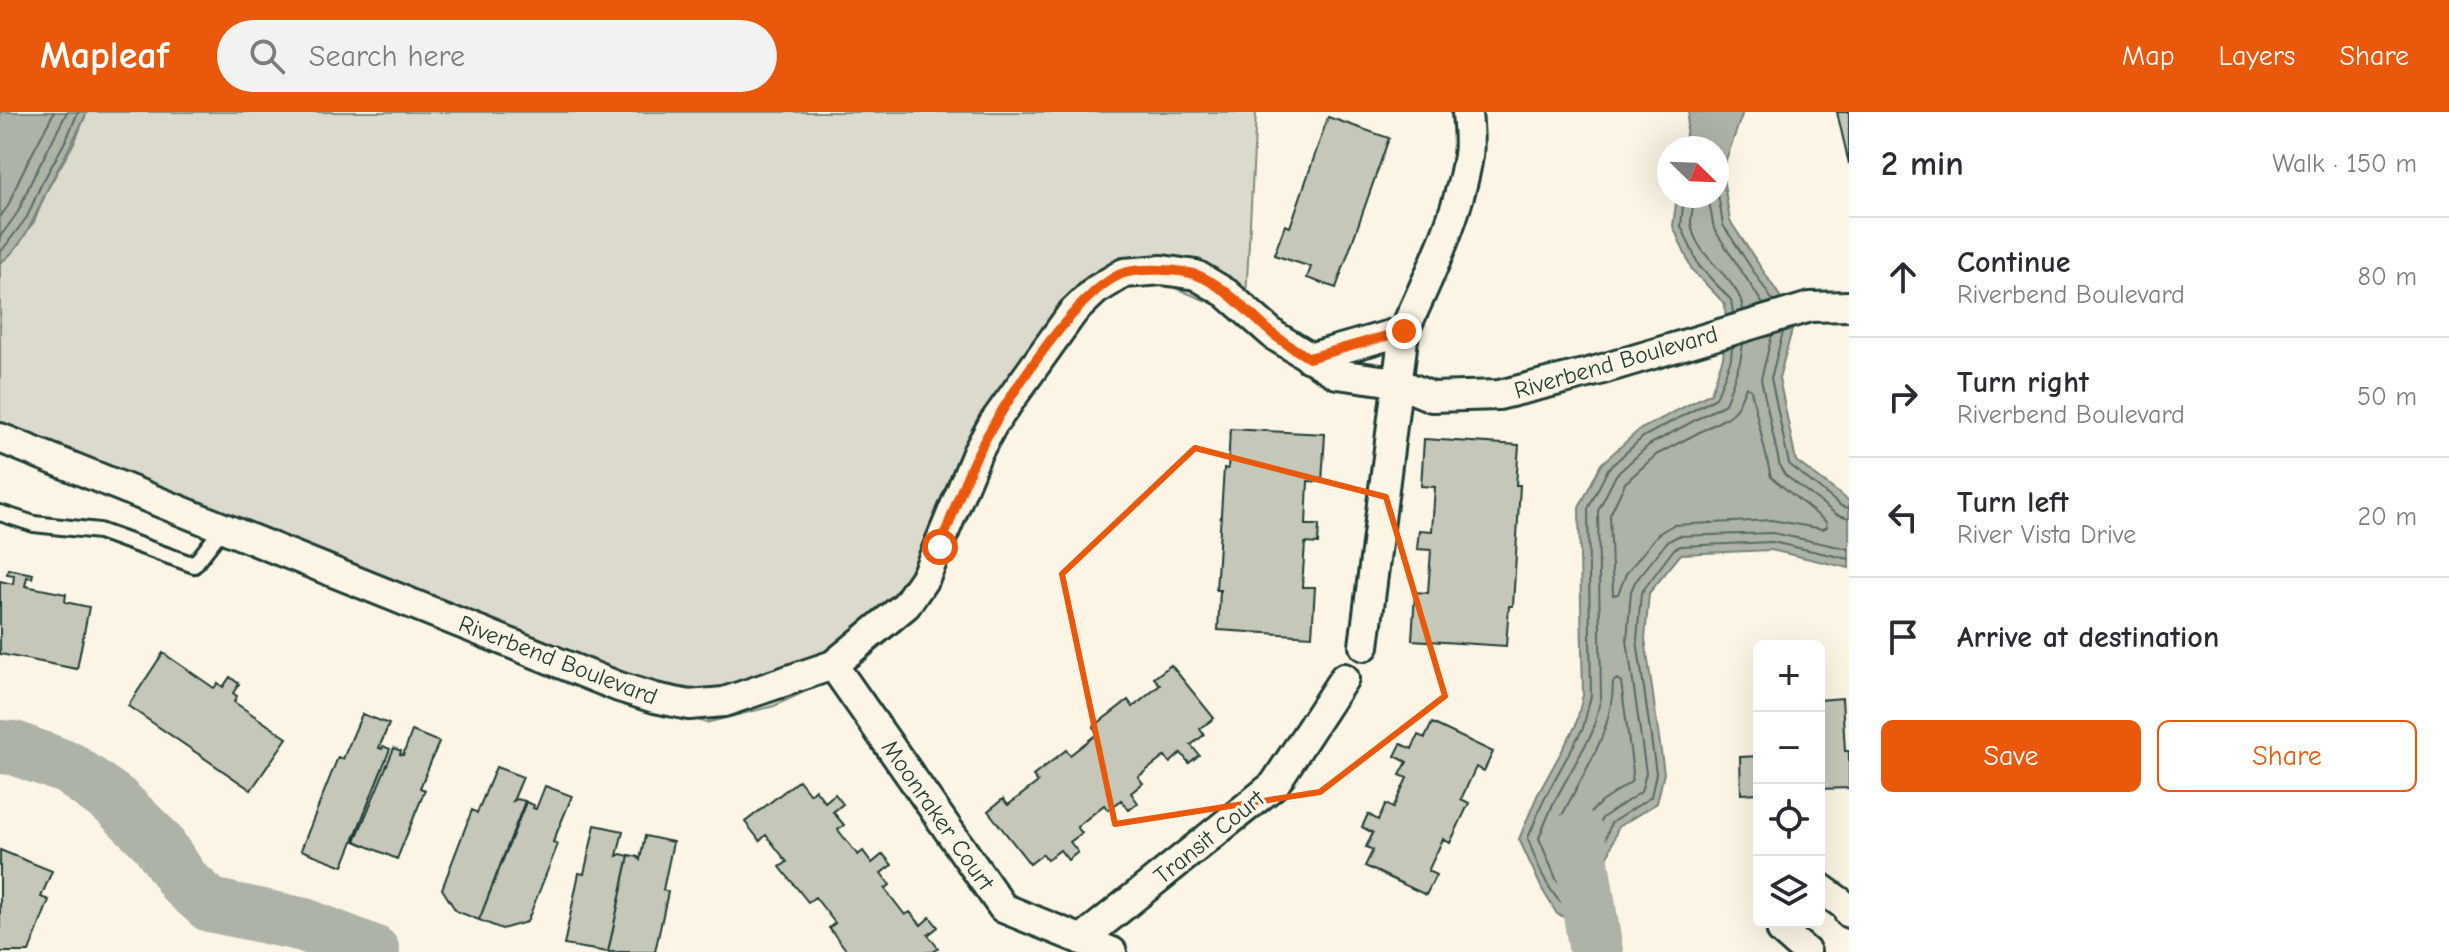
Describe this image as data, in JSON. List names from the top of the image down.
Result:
{
  "streets": {
    "street": ["Riverbend Boulevard", "Moonraker Court", "Transit Court"]
  },
  "crossings": [
    ["Riverbend Boulevard", "Moonraker Court"],
    ["Moonraker Court", "Transit Court"]
  ],
  "north": "bottom right",
  "page": {
    "header": "Mapleaf",
    "search": "Search here",
    "nav": ["Map", "Layers", "Share"],
    "heading": ["2 min", "Walk · 150 m"],
    "list": [
      ["Continue", "Riverbend Boulevard", "80 m"],
      ["Turn right", "Riverbend Boulevard", "50 m"],
      ["Turn left", "River Vista Drive", "20 m"],
      "Arrive at destination"
    ],
    "map_buttons": ["+", "−"],
    "buttons": ["Save", "Share"]
  }
}
